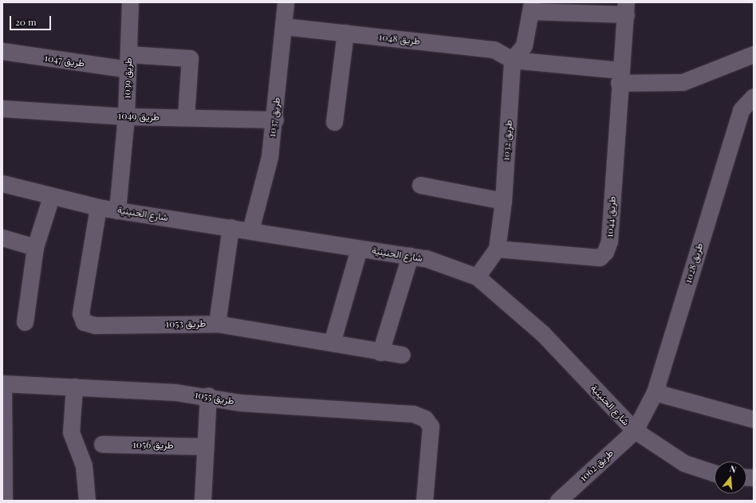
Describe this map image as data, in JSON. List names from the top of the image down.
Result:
{
  "streets": {
    "street": [
      "طريق 1048",
      "طريق 1047",
      "طريق 1039",
      "طريق 1049",
      "طريق 1037",
      "طريق 1032",
      "شارع الحنينية",
      "طريق 1044",
      "طريق 1028",
      "طريق 1053",
      "طريق 1055",
      "طريق 1056",
      "طريق 1062"
    ]
  },
  "crossings": [
    ["طريق 1048", "طريق 1037"],
    ["طريق 1048", "طريق 1032"],
    ["طريق 1047", "طريق 1039"],
    ["طريق 1047", "طريق 1049"],
    ["طريق 1039", "طريق 1049"],
    ["طريق 1039", "شارع الحنينية"],
    ["طريق 1049", "طريق 1037"],
    ["طريق 1037", "شارع الحنينية"],
    ["طريق 1032", "شارع الحنينية"],
    ["طريق 1032", "طريق 1044"],
    ["شارع الحنينية", "طريق 1028"],
    ["شارع الحنينية", "طريق 1053"],
    ["شارع الحنينية", "طريق 1062"],
    ["طريق 1028", "طريق 1062"]
  ],
  "scale_bar": "20 m",
  "north": "top"
}
